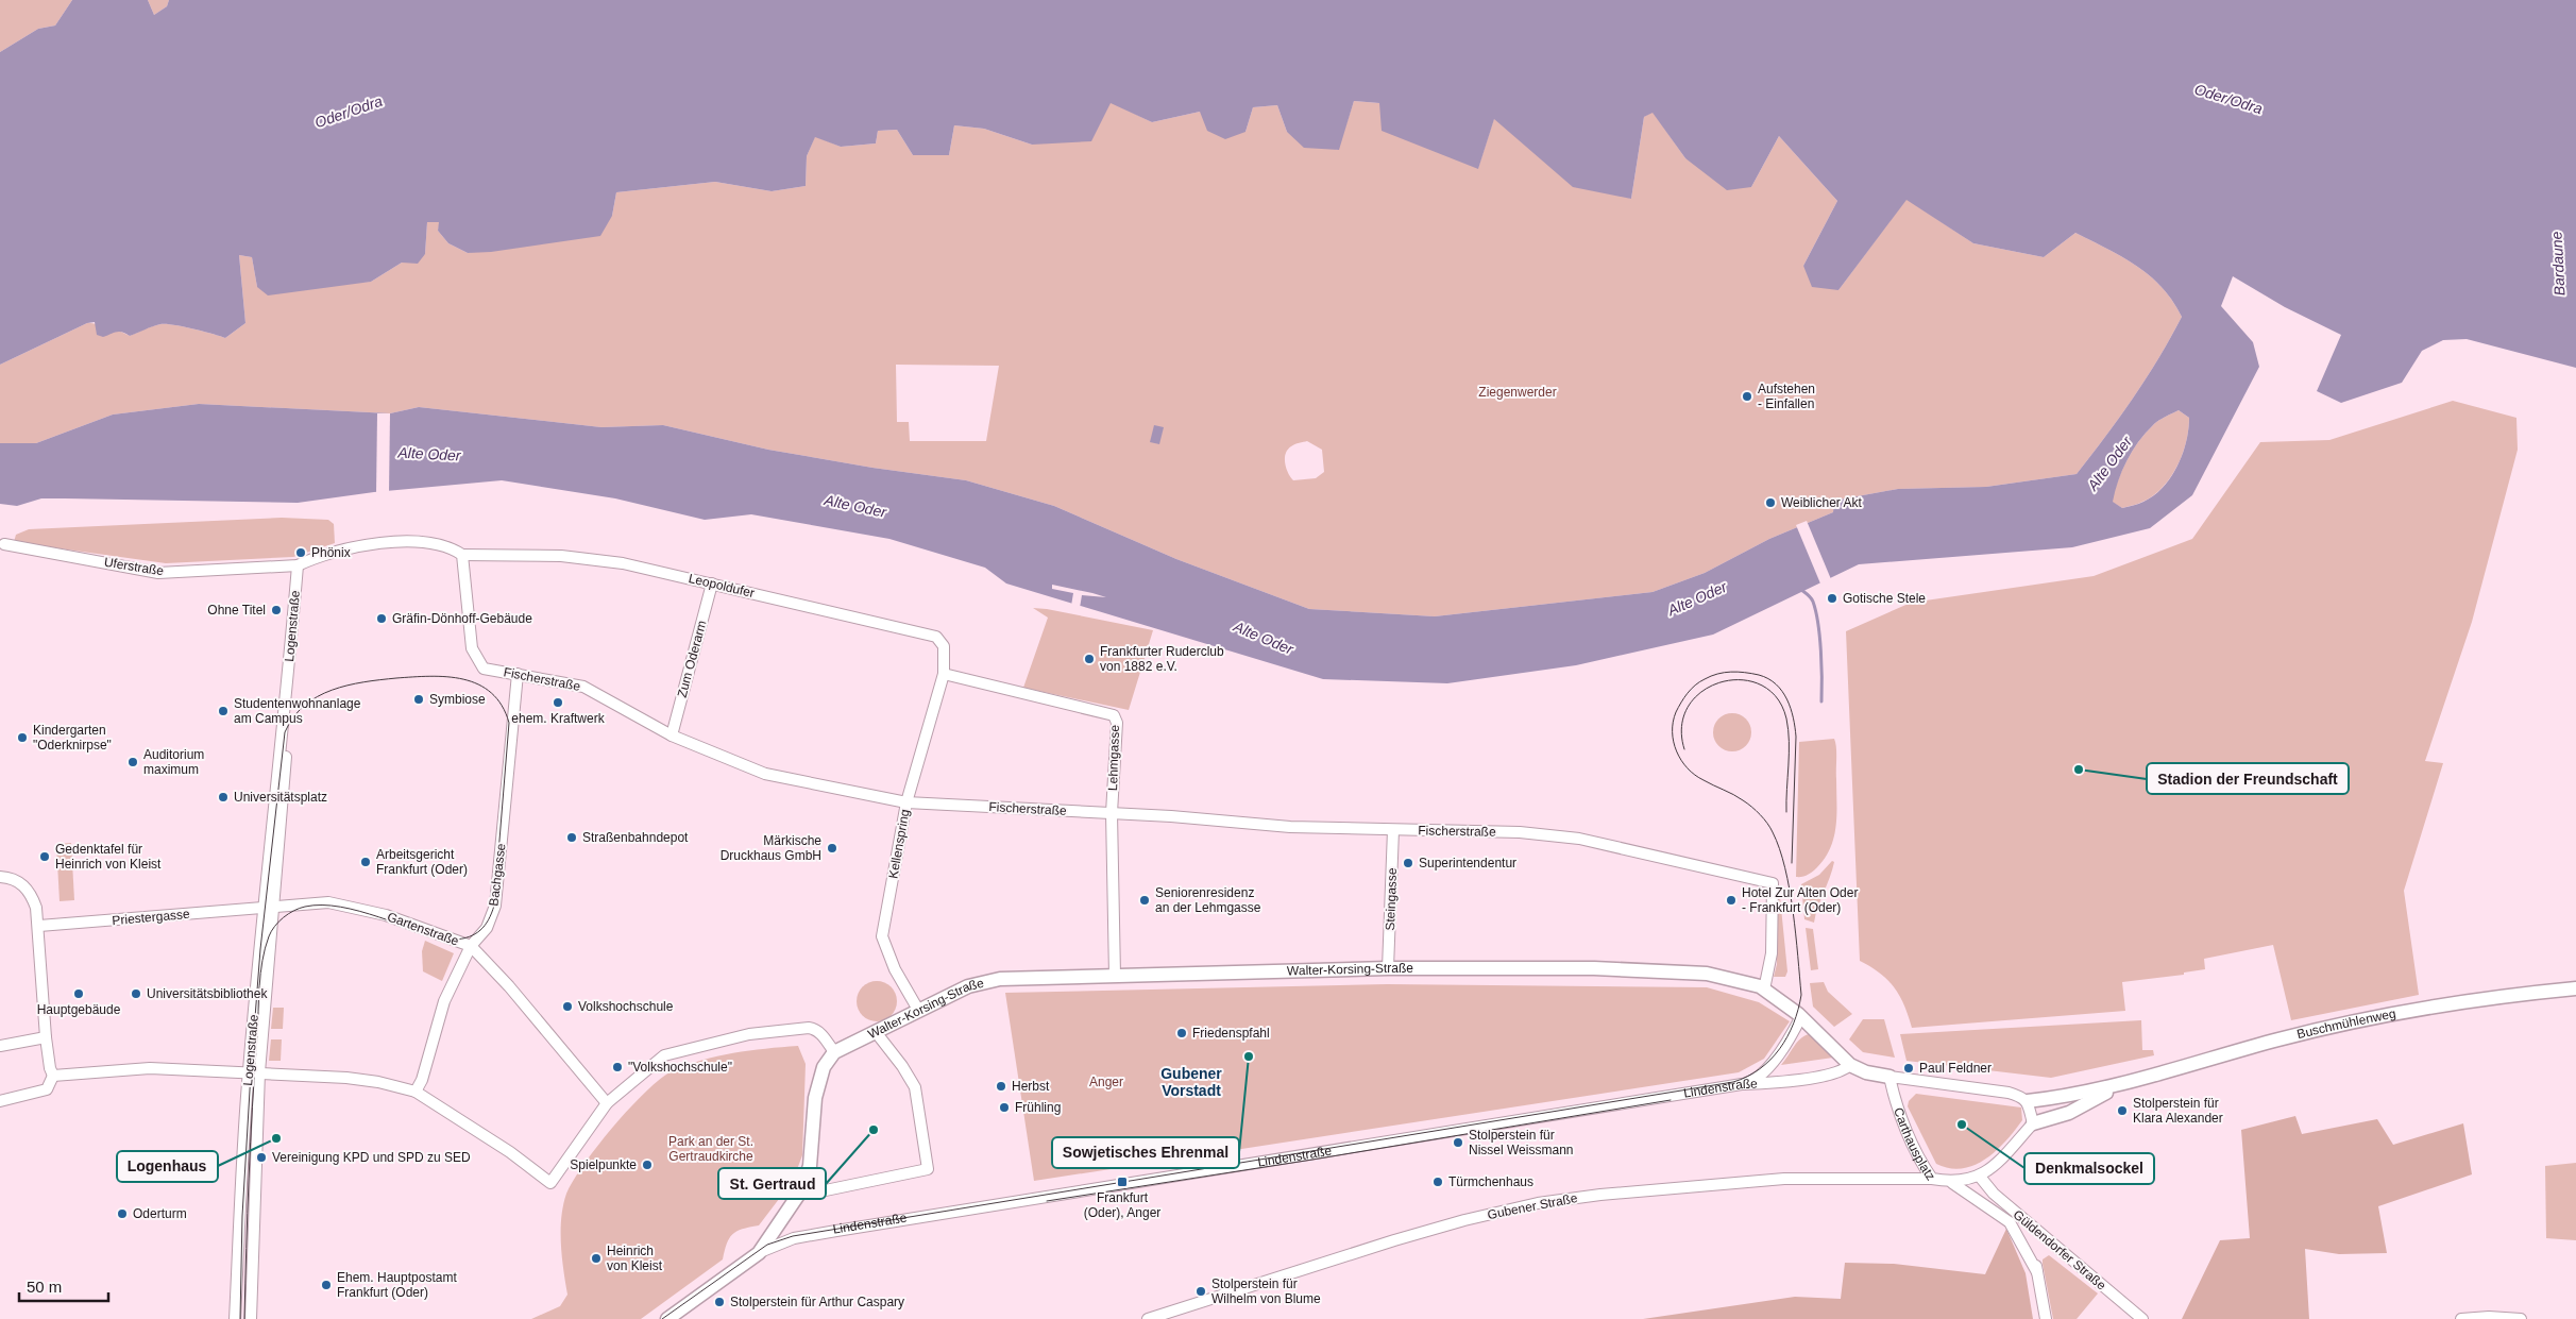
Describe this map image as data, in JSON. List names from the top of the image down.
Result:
{
  "streets": {
    "street": [
      "Uferstraße",
      "Leopoldufer",
      "Logenstraße",
      "Zum Oderarm",
      "Fischerstraße",
      "Lehmgasse",
      "Kellenspring",
      "Bachgasse",
      "Steingasse",
      "Priestergasse",
      "Gartenstraße",
      "Walter-Korsing-Straße",
      "Buschmühlenweg",
      "Lindenstraße",
      "Carthausplatz",
      "Gubener Straße",
      "Güldendorfer Straße"
    ]
  },
  "crossings": [
    ["Uferstraße", "Logenstraße"],
    ["Leopoldufer", "Zum Oderarm"],
    ["Leopoldufer", "Fischerstraße"],
    ["Leopoldufer", "Lehmgasse"],
    ["Leopoldufer", "Kellenspring"],
    ["Logenstraße", "Priestergasse"],
    ["Logenstraße", "Gartenstraße"],
    ["Zum Oderarm", "Fischerstraße"],
    ["Fischerstraße", "Lehmgasse"],
    ["Fischerstraße", "Kellenspring"],
    ["Fischerstraße", "Bachgasse"],
    ["Fischerstraße", "Steingasse"],
    ["Fischerstraße", "Walter-Korsing-Straße"],
    ["Lehmgasse", "Kellenspring"],
    ["Lehmgasse", "Walter-Korsing-Straße"],
    ["Kellenspring", "Walter-Korsing-Straße"],
    ["Bachgasse", "Gartenstraße"],
    ["Steingasse", "Walter-Korsing-Straße"],
    ["Priestergasse", "Gartenstraße"],
    ["Walter-Korsing-Straße", "Lindenstraße"],
    ["Buschmühlenweg", "Carthausplatz"],
    ["Carthausplatz", "Gubener Straße"],
    ["Carthausplatz", "Güldendorfer Straße"]
  ],
  "districts": ["Gubener Vorstadt"],
  "water": ["Oder/Odra", "Bardaune", "Alte Oder"],
  "parks": ["Ziegenwerder", "Anger", "Park an der St. Gertraudkirche"],
  "places": {
    "other": [
      "Aufstehen - Einfallen",
      "Weiblicher Akt",
      "Phönix",
      "Gotische Stele",
      "Ohne Titel",
      "Gräfin-Dönhoff-Gebäude",
      "Frankfurter Ruderclub von 1882 e.V.",
      "Symbiose",
      "ehem. Kraftwerk",
      "Studentenwohnanlage am Campus",
      "Kindergarten \"Oderknirpse\"",
      "Auditorium maximum",
      "Stadion der Freundschaft",
      "Universitätsplatz",
      "Straßenbahndepot",
      "Märkische Druckhaus GmbH",
      "Gedenktafel für Heinrich von Kleist",
      "Arbeitsgericht Frankfurt (Oder)",
      "Superintendentur",
      "Seniorenresidenz an der Lehmgasse",
      "Hotel Zur Alten Oder - Frankfurt (Oder)",
      "Hauptgebäude",
      "Universitätsbibliothek",
      "Volkshochschule",
      "Friedenspfahl",
      "Sowjetisches Ehrenmal",
      "\"Volkshochschule\"",
      "Paul Feldner",
      "Herbst",
      "Frühling",
      "Stolperstein für Klara Alexander",
      "Denkmalsockel",
      "St. Gertraud",
      "Logenhaus",
      "Stolperstein für Nissel Weissmann",
      "Vereinigung KPD und SPD zu SED",
      "Spielpunkte",
      "Türmchenhaus",
      "Oderturm",
      "Heinrich von Kleist",
      "Ehem. Hauptpostamt Frankfurt (Oder)",
      "Stolperstein für Wilhelm von Blume",
      "Stolperstein für Arthur Caspary"
    ],
    "transit": ["Frankfurt (Oder), Anger"]
  },
  "scale_bar": "50 m"
}
